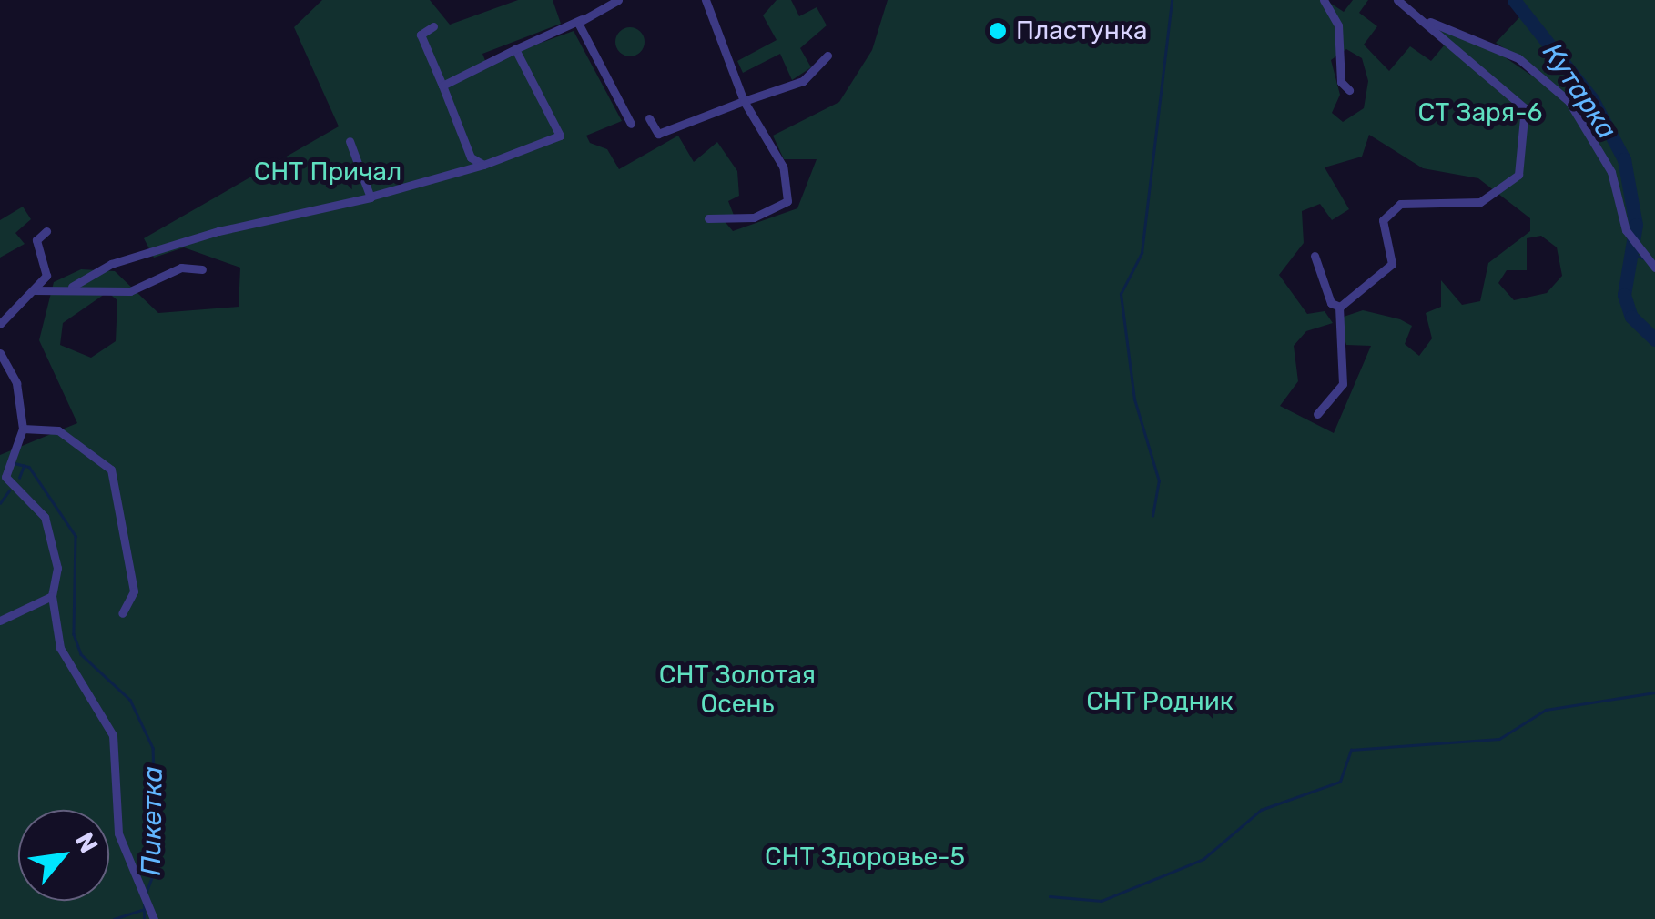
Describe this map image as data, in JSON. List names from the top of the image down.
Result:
{
  "water": ["Кутарка", "Пикетка"],
  "parks": [
    "СТ Заря-6",
    "СНТ Причал",
    "СНТ Золотая Осень",
    "СНТ Родник",
    "СНТ Здоровье-5"
  ],
  "places": ["Пластунка"],
  "north": "top right"
}
